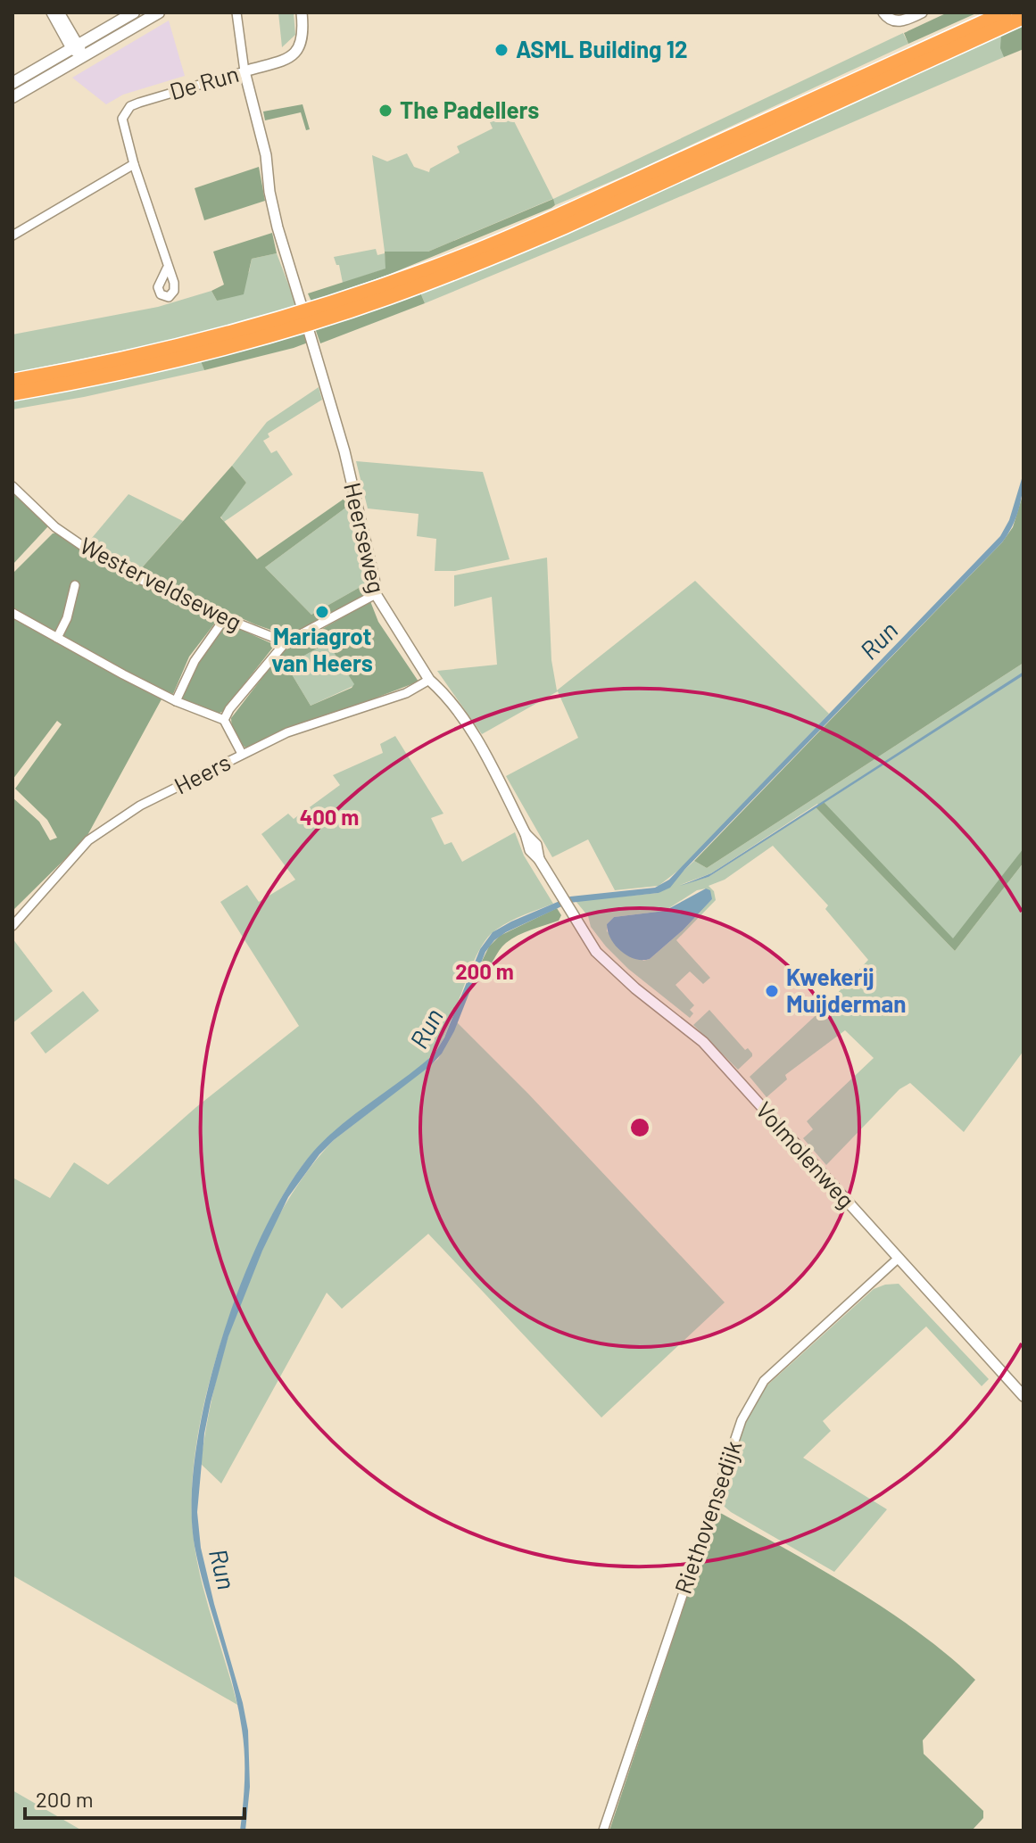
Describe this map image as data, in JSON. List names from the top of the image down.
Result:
{
  "streets": {
    "street": [
      "De Run",
      "Heerseweg",
      "Westerveldseweg",
      "Heers",
      "Volmolenweg",
      "Riethovensedijk"
    ]
  },
  "crossings": [
    ["Heerseweg", "Heers"],
    ["Heerseweg", "Volmolenweg"],
    ["Volmolenweg", "Riethovensedijk"]
  ],
  "water": ["Run"],
  "places": [
    "ASML Building 12",
    "The Padellers",
    "Mariagrot van Heers",
    "Kwekerij Muijderman"
  ],
  "scale_bar": "200 m",
  "rings": ["400 m", "200 m"]
}
